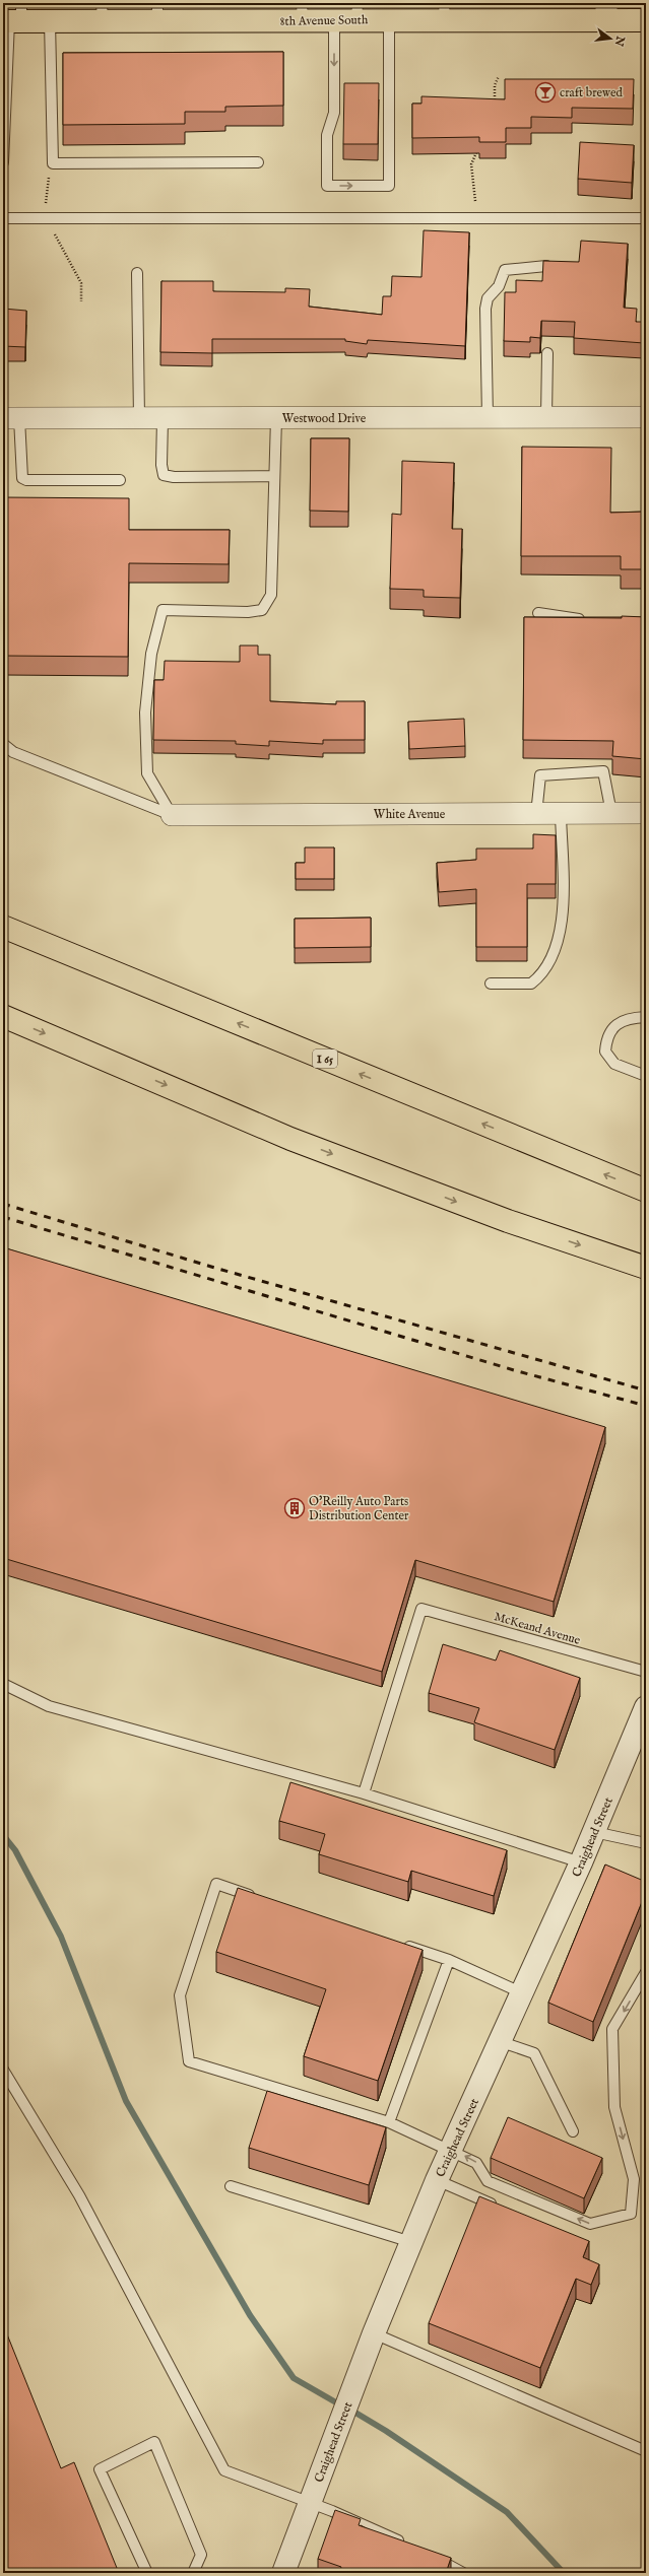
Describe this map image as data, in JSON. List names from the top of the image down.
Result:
{
  "streets": {
    "main road": ["8th Avenue South", "I 65"],
    "street": ["Westwood Drive", "White Avenue", "Craighead Street"],
    "lane": ["McKeand Avenue"]
  },
  "places": {
    "bar": ["craft brewed"],
    "building": ["O'Reilly Auto Parts Distribution Center"]
  },
  "north": "right"
}
